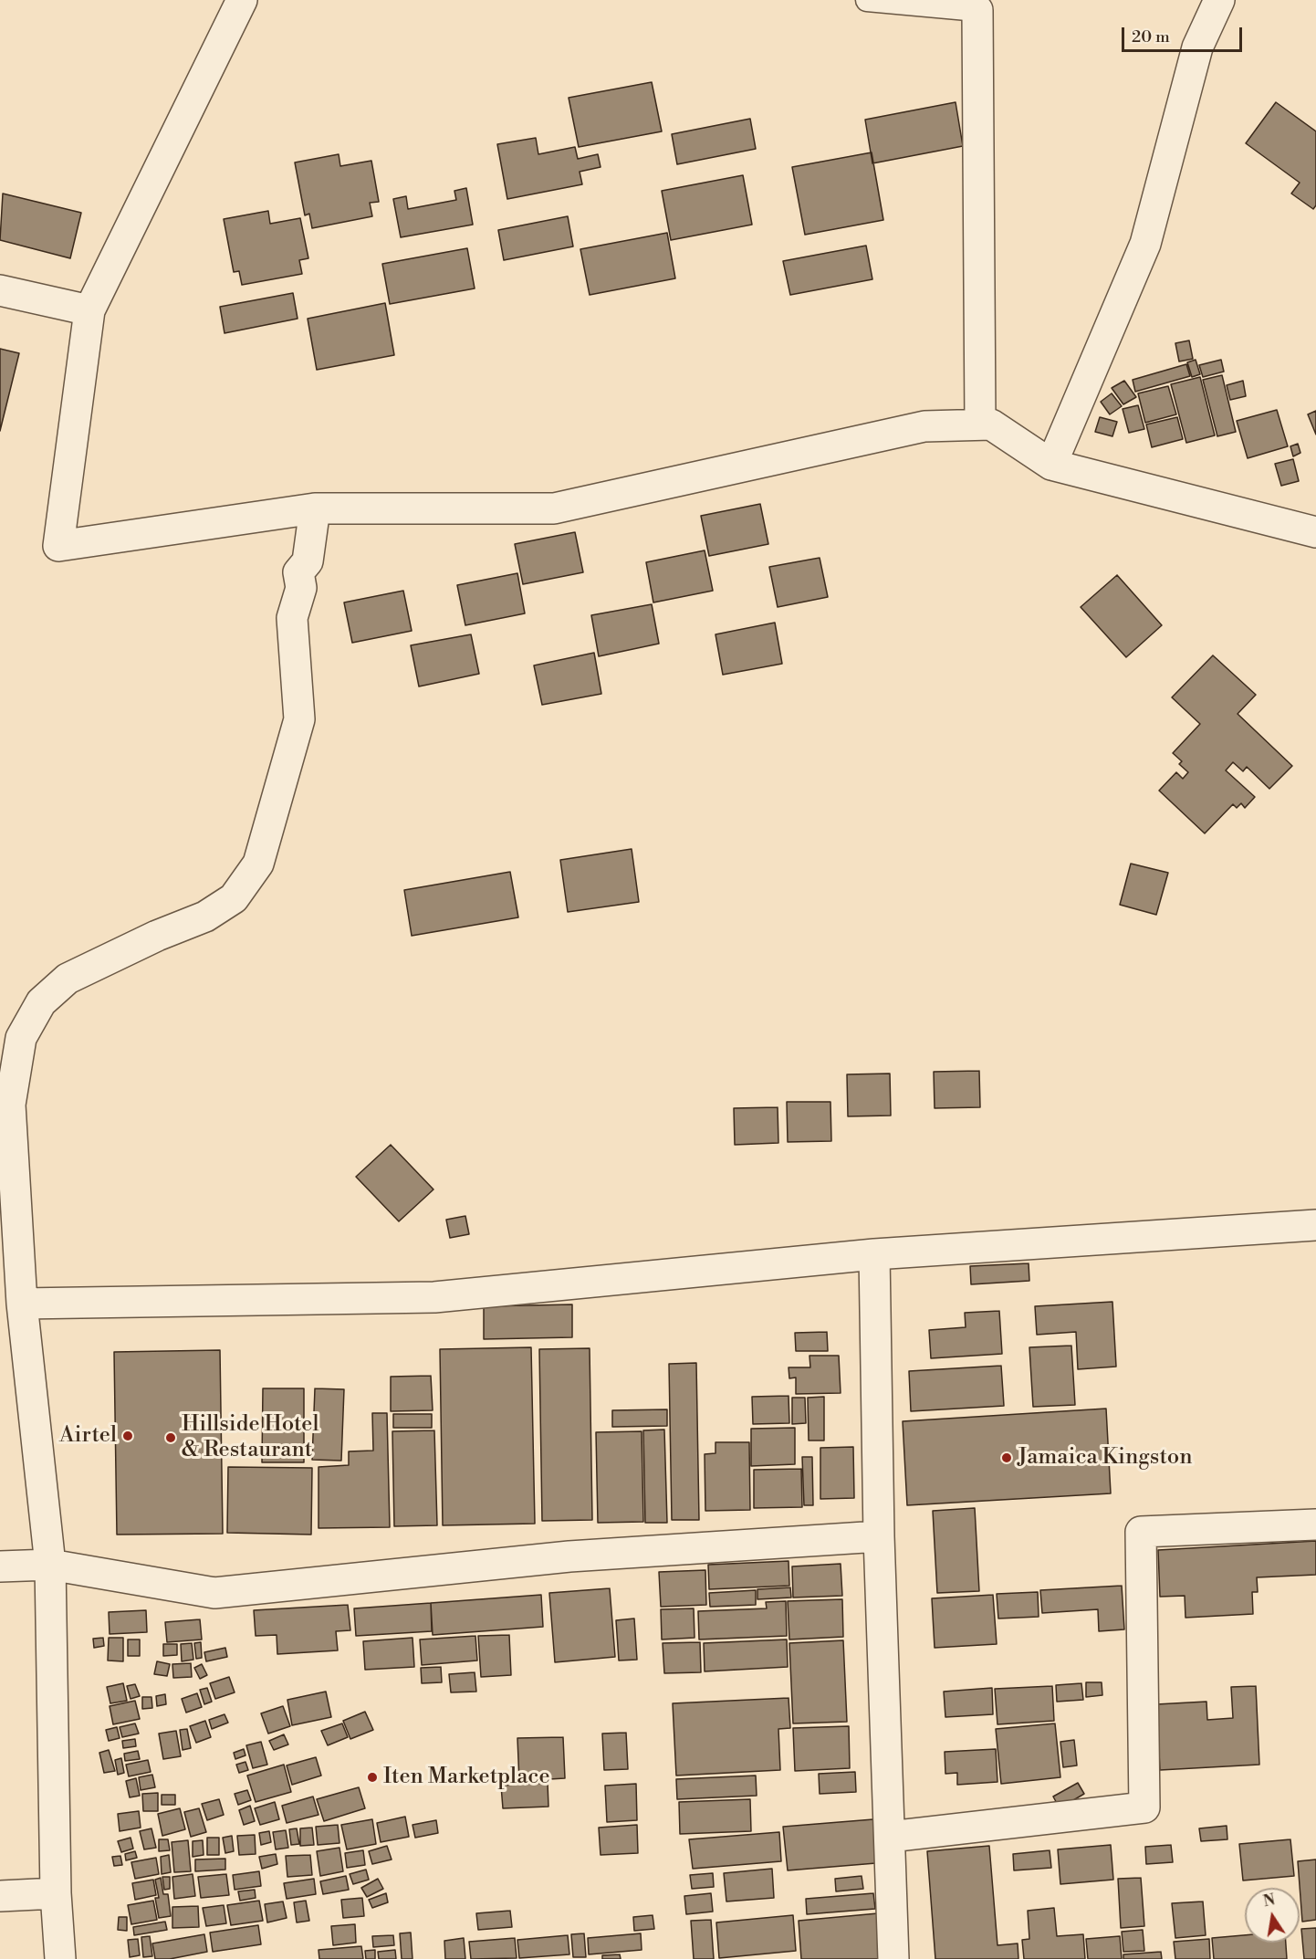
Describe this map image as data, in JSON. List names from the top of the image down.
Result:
{
  "places": [
    "Airtel",
    "Hillside Hotel & Restaurant",
    "Jamaica Kingston",
    "Iten Marketplace"
  ],
  "scale_bar": "20 m",
  "north": "top"
}
